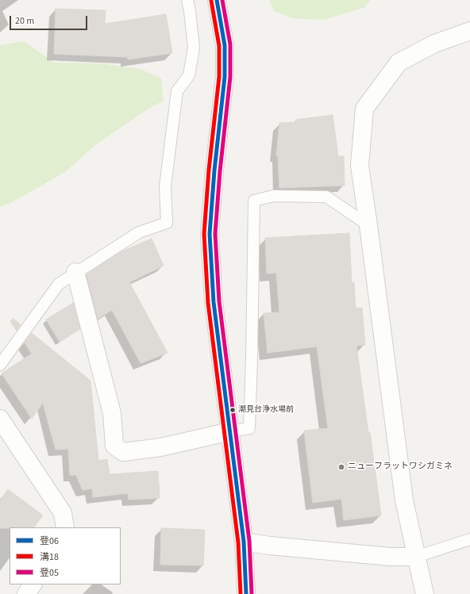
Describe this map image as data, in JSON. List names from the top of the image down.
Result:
{
  "places": ["潮見台浄水場前", "ニューフラットワシガミネ"],
  "lines": ["transit line 登06", "transit line 登05", "transit line 溝18"],
  "legend": ["登06", "溝18", "登05"],
  "scale_bar": "20 m"
}
